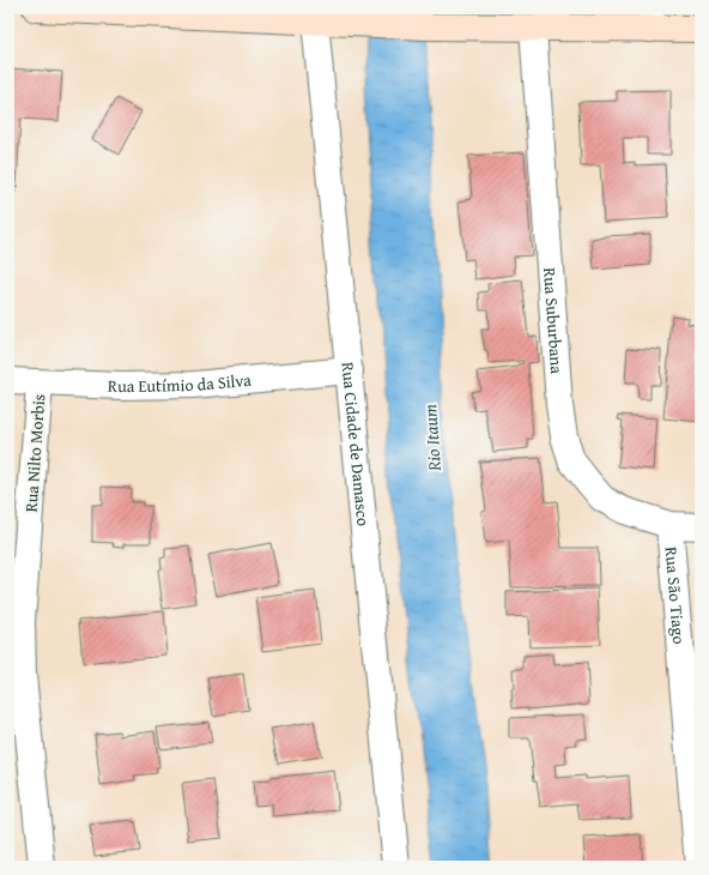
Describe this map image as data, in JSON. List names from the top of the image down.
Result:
{
  "streets": {
    "street": [
      "Rua Suburbana",
      "Rua Eutímio da Silva",
      "Rua Cidade de Damasco",
      "Rua Nilto Morbis",
      "Rua São Tiago"
    ]
  },
  "crossings": [
    ["Rua Suburbana", "Rua São Tiago"],
    ["Rua Eutímio da Silva", "Rua Cidade de Damasco"],
    ["Rua Eutímio da Silva", "Rua Nilto Morbis"]
  ],
  "water": ["Rio Itaum"]
}
